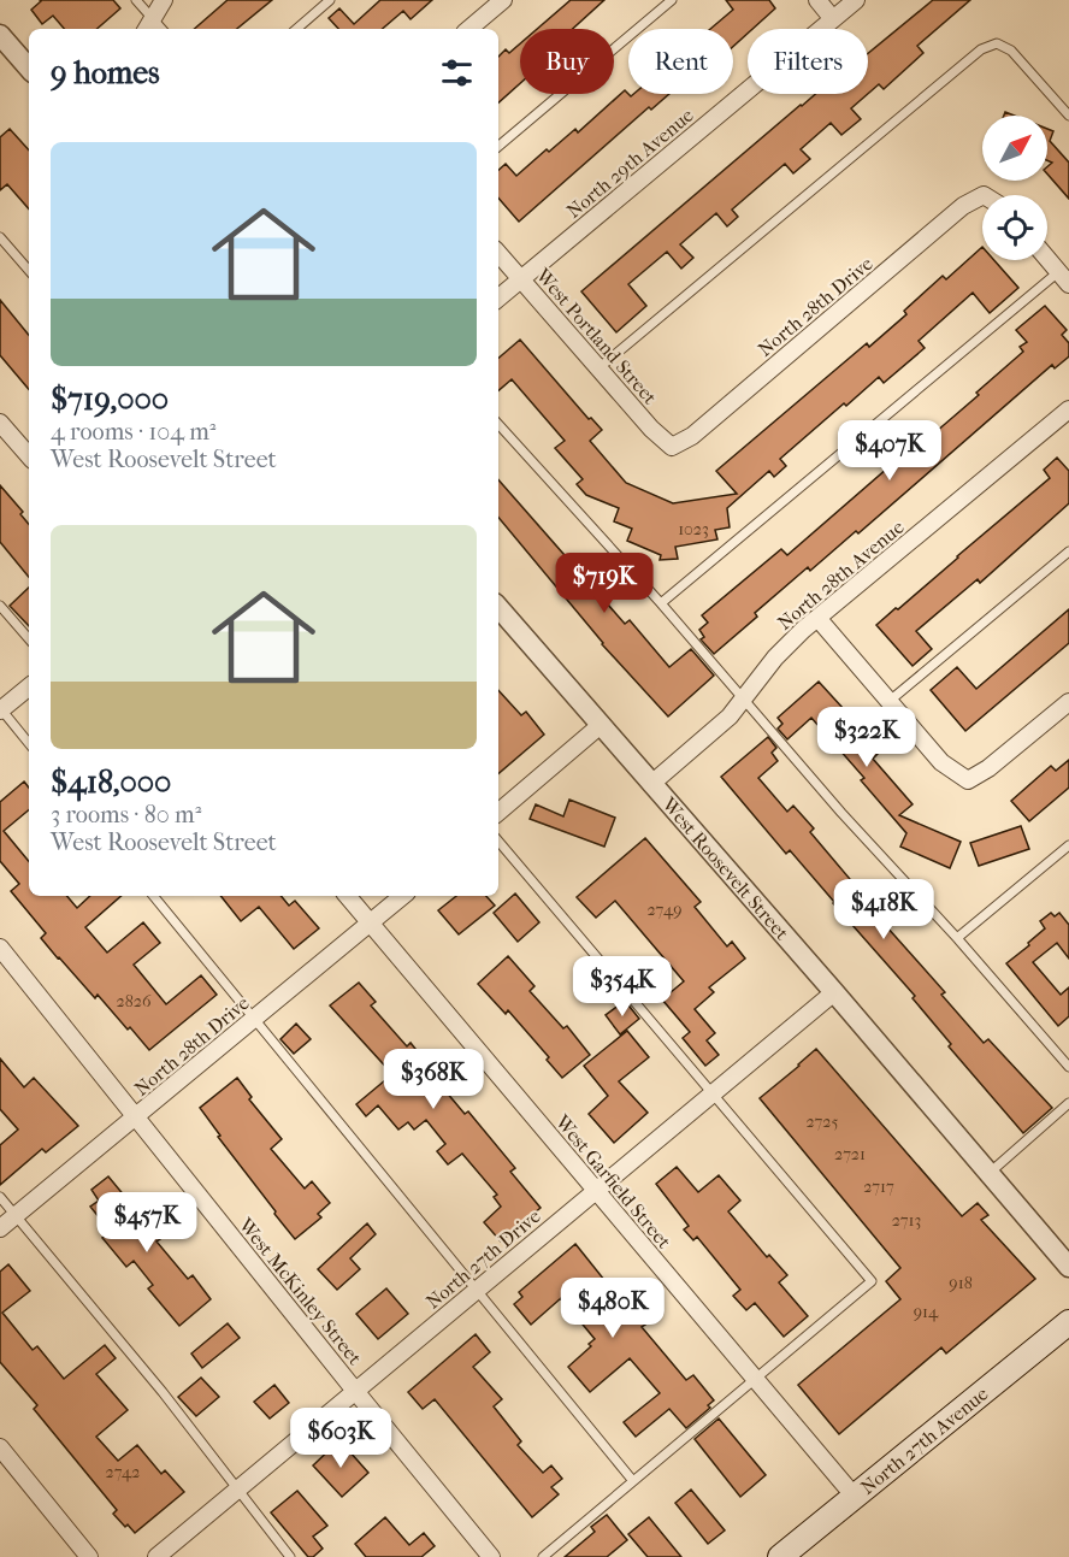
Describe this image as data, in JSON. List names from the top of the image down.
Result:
{
  "streets": {
    "main road": ["North 27th Avenue"],
    "street": [
      "North 29th Avenue",
      "North 28th Drive",
      "West Portland Street",
      "North 28th Avenue",
      "West Roosevelt Street",
      "West Garfield Street",
      "North 27th Drive",
      "West McKinley Street"
    ]
  },
  "crossings": [
    ["North 29th Avenue", "West Portland Street"],
    ["North 28th Drive", "West Portland Street"],
    ["North 28th Drive", "West Garfield Street"],
    ["North 28th Drive", "West McKinley Street"],
    ["North 28th Avenue", "West Roosevelt Street"],
    ["West Roosevelt Street", "North 27th Drive"],
    ["West Garfield Street", "North 27th Drive"],
    ["West Garfield Street", "North 27th Avenue"],
    ["North 27th Drive", "West McKinley Street"]
  ],
  "house_numbers": [
    "1023",
    "2749",
    "2826",
    "2725",
    "2721",
    "2717",
    "2713",
    "918",
    "914",
    "2742"
  ],
  "north": "top right",
  "page": {
    "chip": ["Buy", "Rent", "Filters"],
    "heading": "9 homes",
    "list": [
      {
        "name": "$719,000",
        "note": "4 rooms · 104 m² · West Roosevelt Street"
      },
      {
        "name": "$418,000",
        "note": "3 rooms · 80 m² · West Roosevelt Street"
      }
    ],
    "price": [
      "$407K",
      "$719K",
      "$322K",
      "$418K",
      "$354K",
      "$368K",
      "$457K",
      "$480K",
      "$603K"
    ]
  }
}
